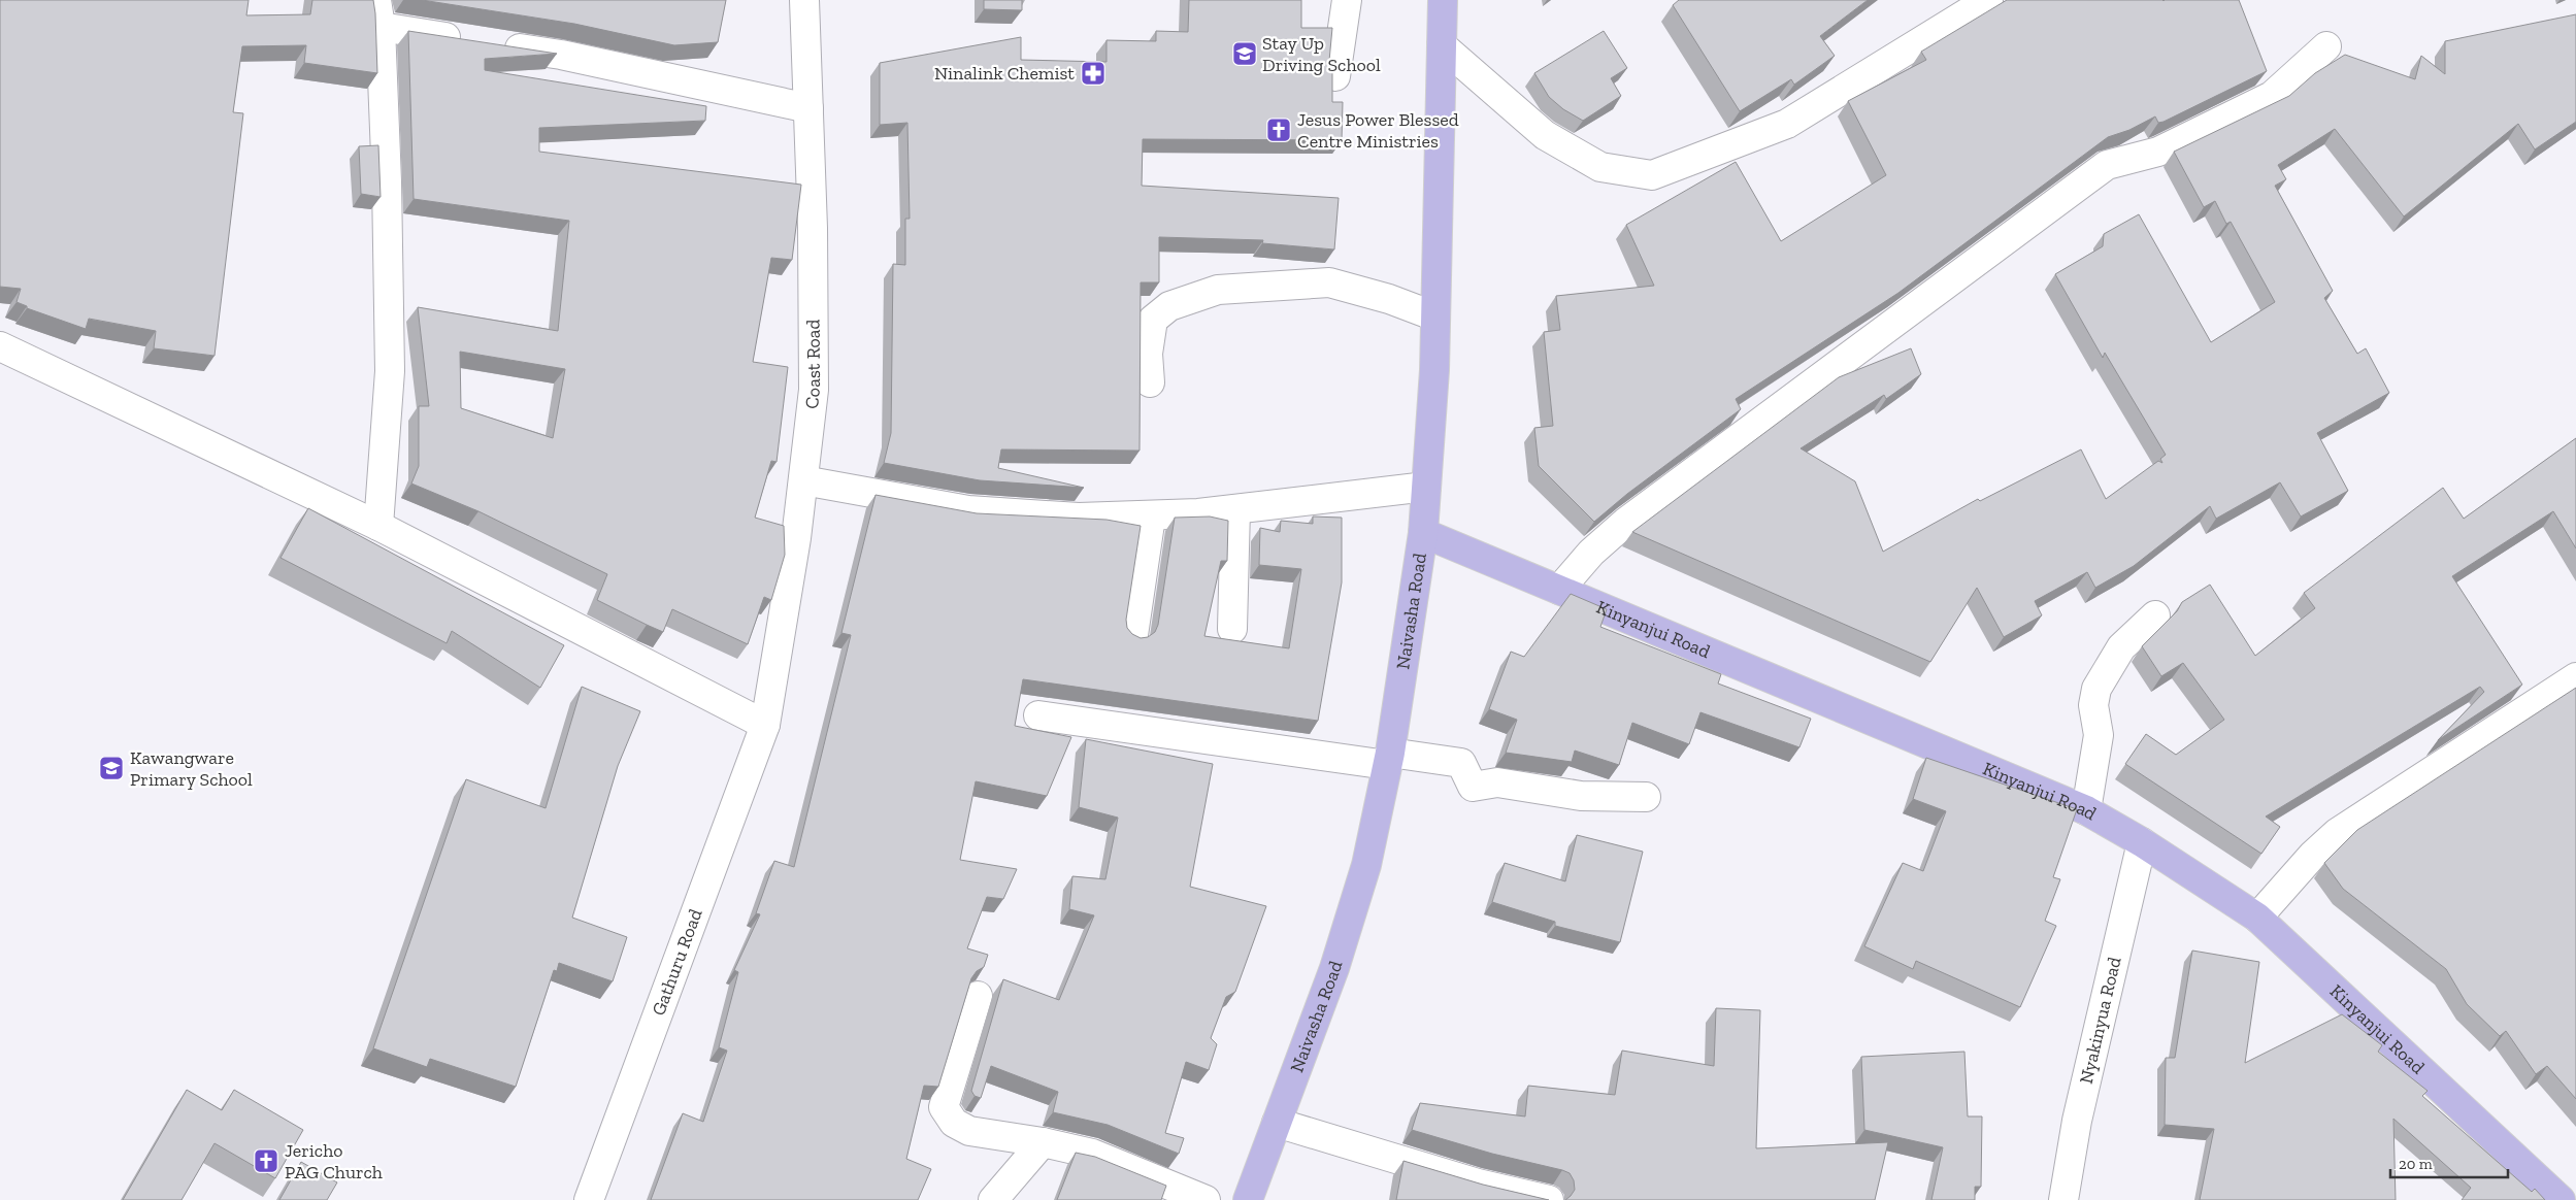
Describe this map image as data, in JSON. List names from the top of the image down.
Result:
{
  "streets": {
    "main road": ["Naivasha Road", "Kinyanjui Road"],
    "street": ["Coast Road", "Gathuru Road", "Nyakinyua Road"]
  },
  "crossings": [
    ["Coast Road", "Gathuru Road"],
    ["Naivasha Road", "Kinyanjui Road"],
    ["Kinyanjui Road", "Nyakinyua Road"]
  ],
  "places": {
    "school or university": ["Stay Up Driving School", "Kawangware Primary School"],
    "pharmacy": ["Ninalink Chemist"],
    "church": ["Jesus Power Blessed Centre Ministries", "Jericho PAG Church"]
  },
  "scale_bar": "20 m"
}
